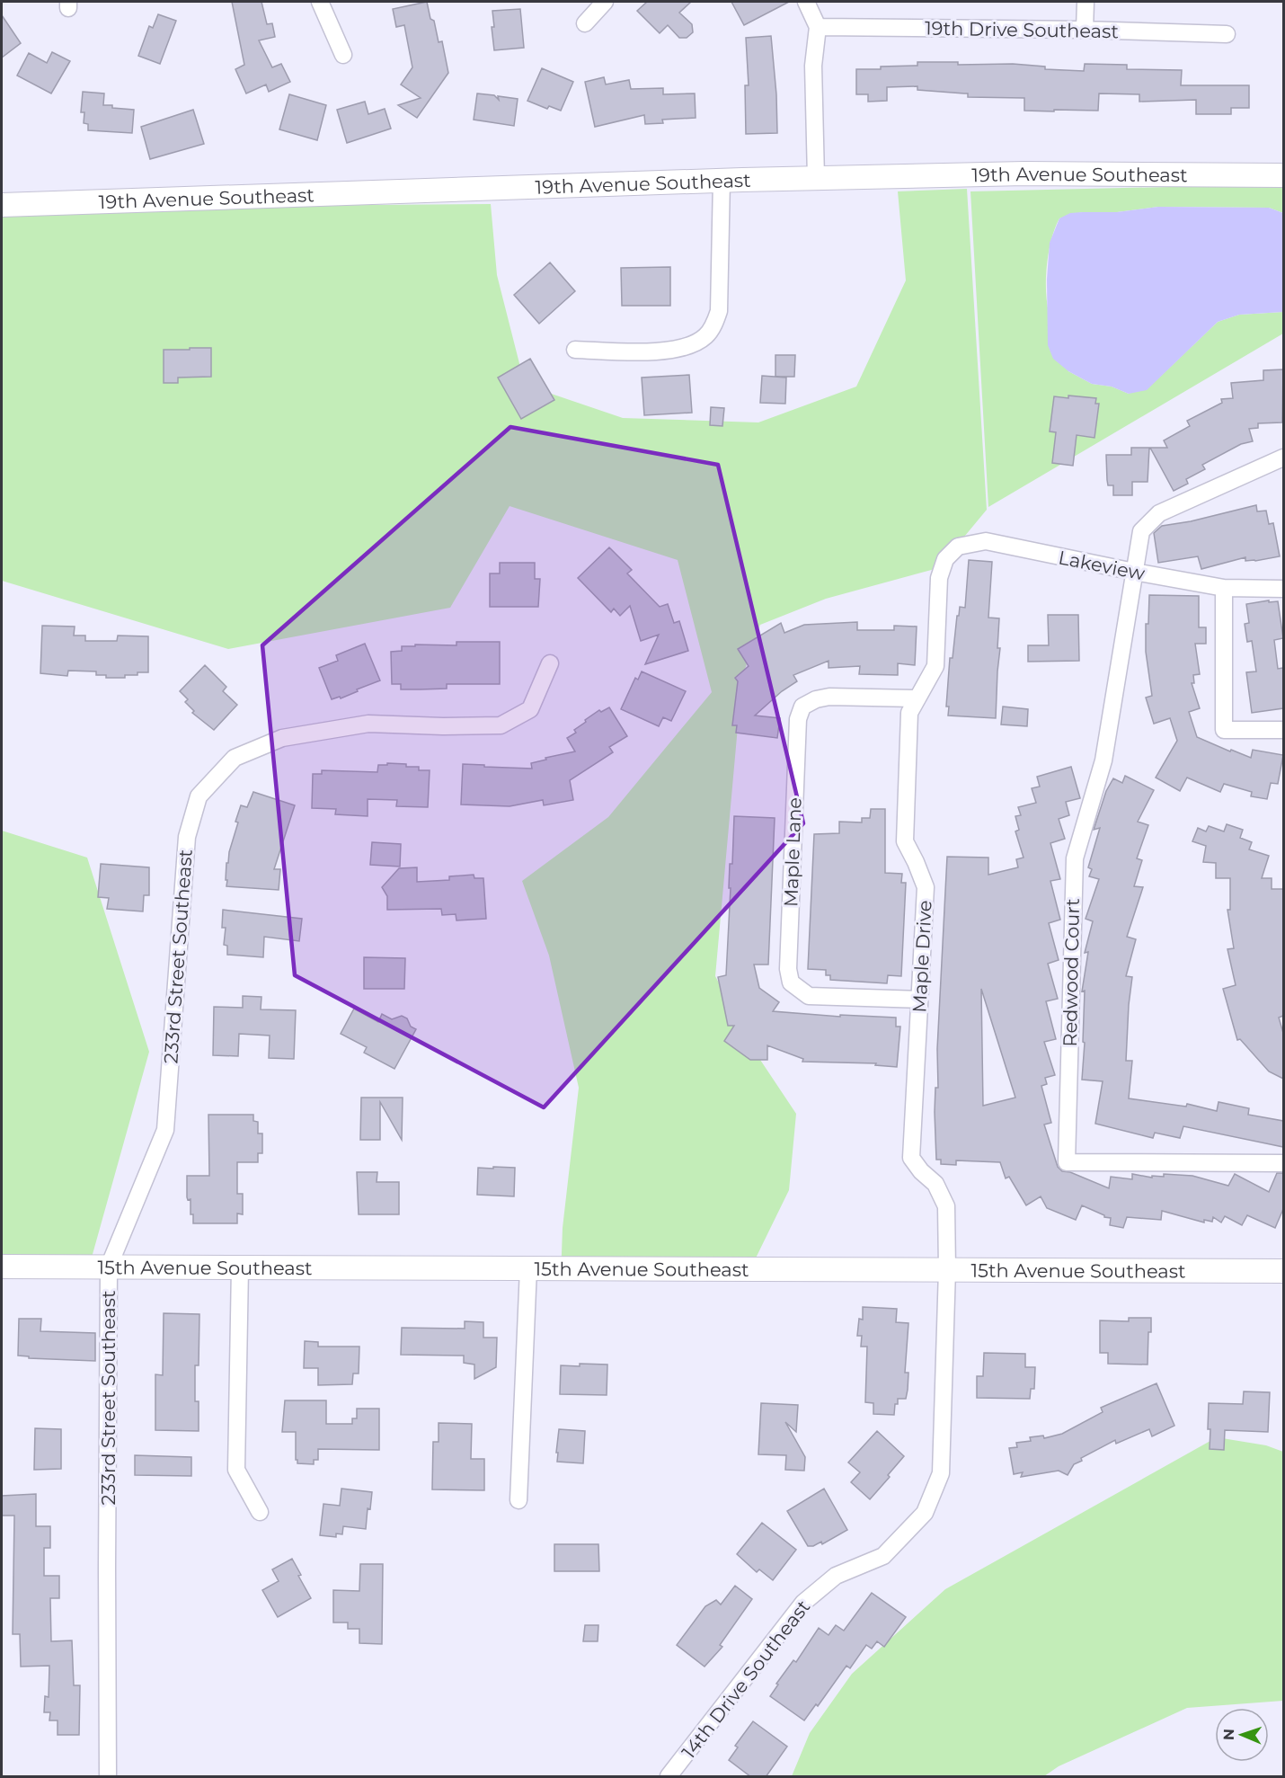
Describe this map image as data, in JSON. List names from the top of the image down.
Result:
{
  "streets": {
    "street": [
      "19th Drive Southeast",
      "19th Avenue Southeast",
      "Lakeview",
      "Maple Lane",
      "233rd Street Southeast",
      "Maple Drive",
      "Redwood Court",
      "15th Avenue Southeast",
      "14th Drive Southeast"
    ]
  },
  "crossings": [
    ["Lakeview", "Maple Drive"],
    ["Lakeview", "Redwood Court"],
    ["Maple Lane", "Maple Drive"],
    ["233rd Street Southeast", "15th Avenue Southeast"],
    ["Maple Drive", "15th Avenue Southeast"],
    ["Maple Drive", "14th Drive Southeast"]
  ],
  "north": "left"
}
